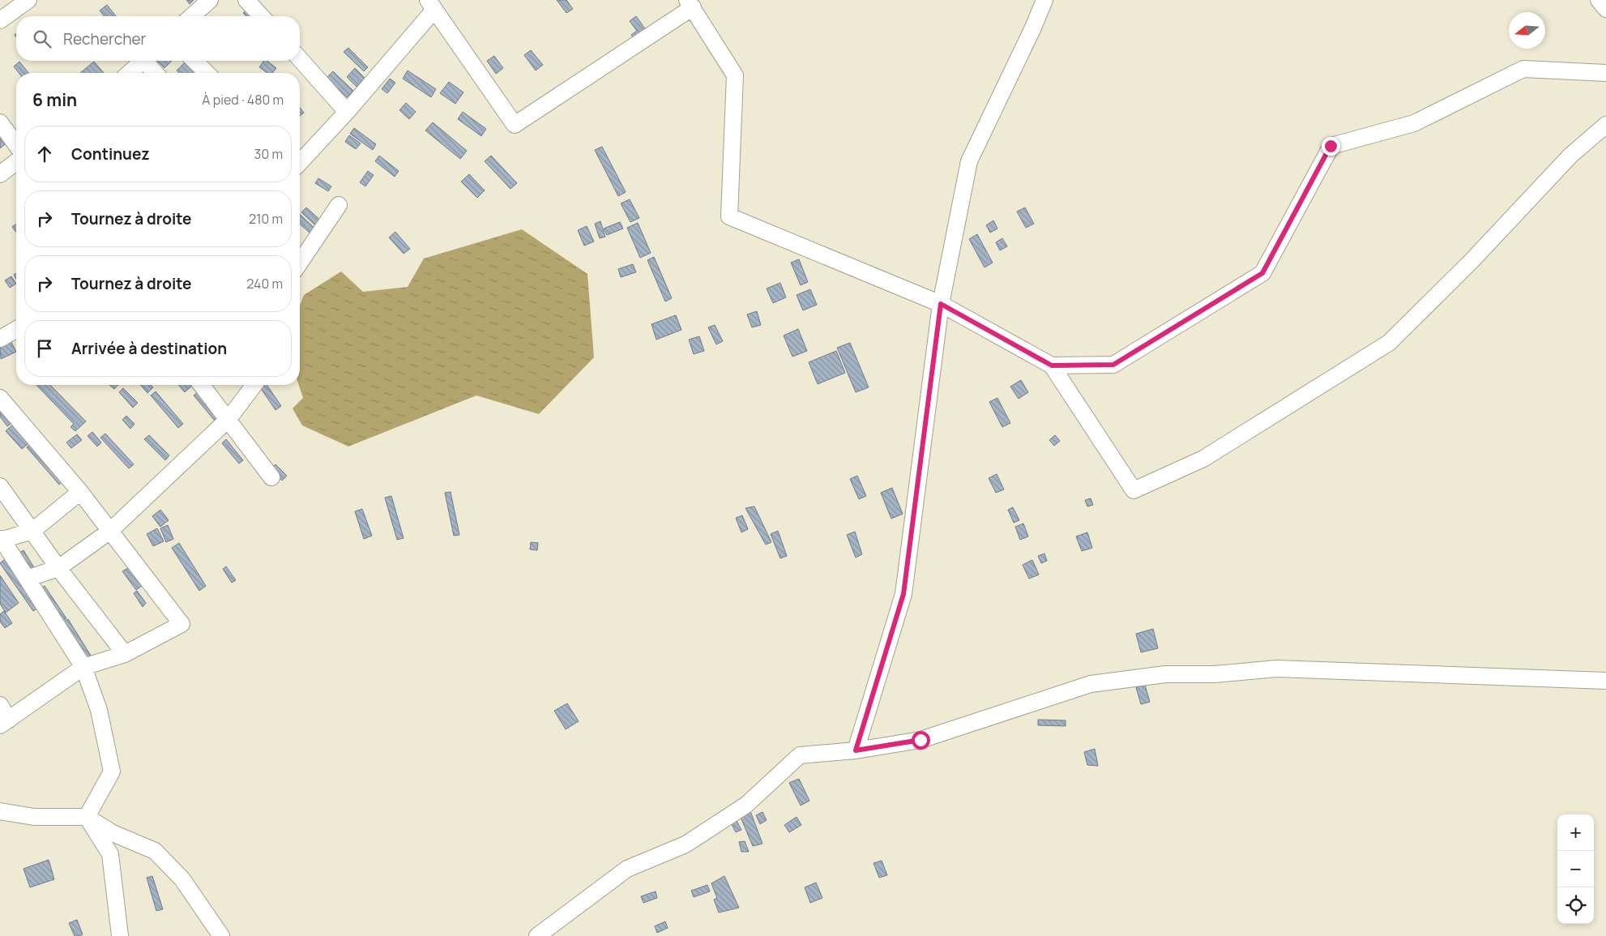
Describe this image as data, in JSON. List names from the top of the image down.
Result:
{
  "north": "left",
  "page": {
    "search": "Rechercher",
    "heading": ["6 min", "À pied · 480 m"],
    "list": [
      ["Continuez", "30 m"],
      ["Tournez à droite", "210 m"],
      ["Tournez à droite", "240 m"],
      "Arrivée à destination"
    ],
    "map_buttons": ["+", "−"]
  }
}
